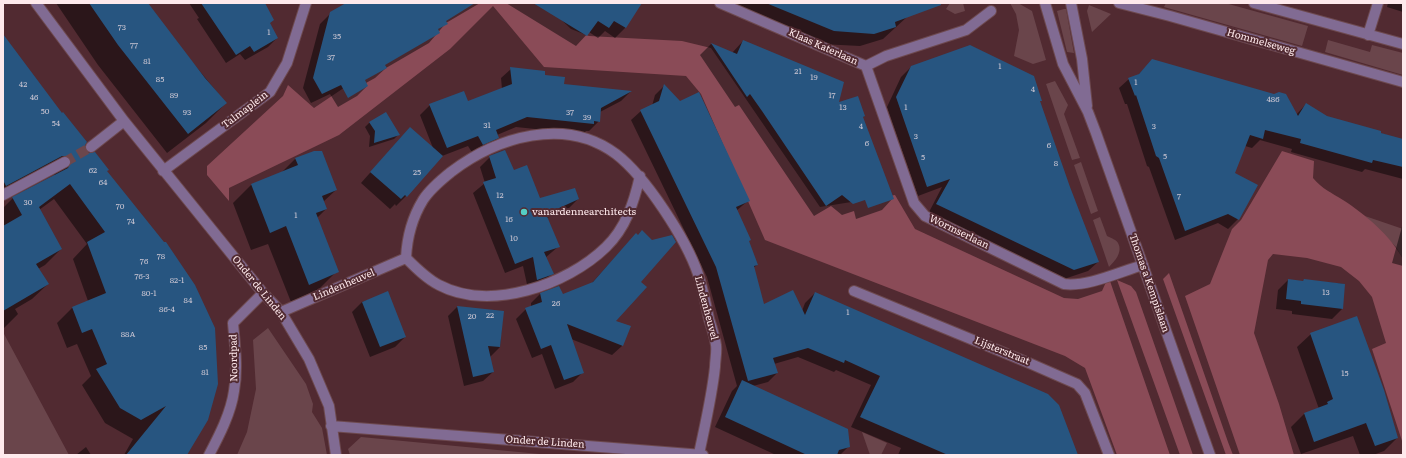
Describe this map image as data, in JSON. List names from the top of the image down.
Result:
{
  "streets": {
    "street": [
      "Hommelseweg",
      "Klaas Katerlaan",
      "Talmaplein",
      "Wormserlaan",
      "Thomas a Kempislaan",
      "Lindenheuvel",
      "Onder de Linden",
      "Lijsterstraat",
      "Noordpad"
    ]
  },
  "crossings": [
    ["Klaas Katerlaan", "Wormserlaan"],
    ["Talmaplein", "Onder de Linden"],
    ["Wormserlaan", "Thomas a Kempislaan"],
    ["Lindenheuvel", "Onder de Linden"],
    ["Onder de Linden", "Noordpad"]
  ],
  "places": ["vanardennearchitects"],
  "house_numbers": [
    "73",
    "1",
    "35",
    "77",
    "37",
    "81",
    "1",
    "21",
    "19",
    "85",
    "1",
    "42",
    "4",
    "89",
    "17",
    "46",
    "486",
    "13",
    "1",
    "50",
    "93",
    "37",
    "39",
    "54",
    "31",
    "4",
    "3",
    "3",
    "6",
    "6",
    "5",
    "5",
    "8",
    "62",
    "25",
    "64",
    "12",
    "7",
    "30",
    "70",
    "1",
    "16",
    "74",
    "10",
    "78",
    "76",
    "76-3",
    "82-1",
    "13",
    "80-1",
    "84",
    "26",
    "86-4",
    "1",
    "22",
    "20",
    "88A",
    "85",
    "81",
    "15"
  ]
}
